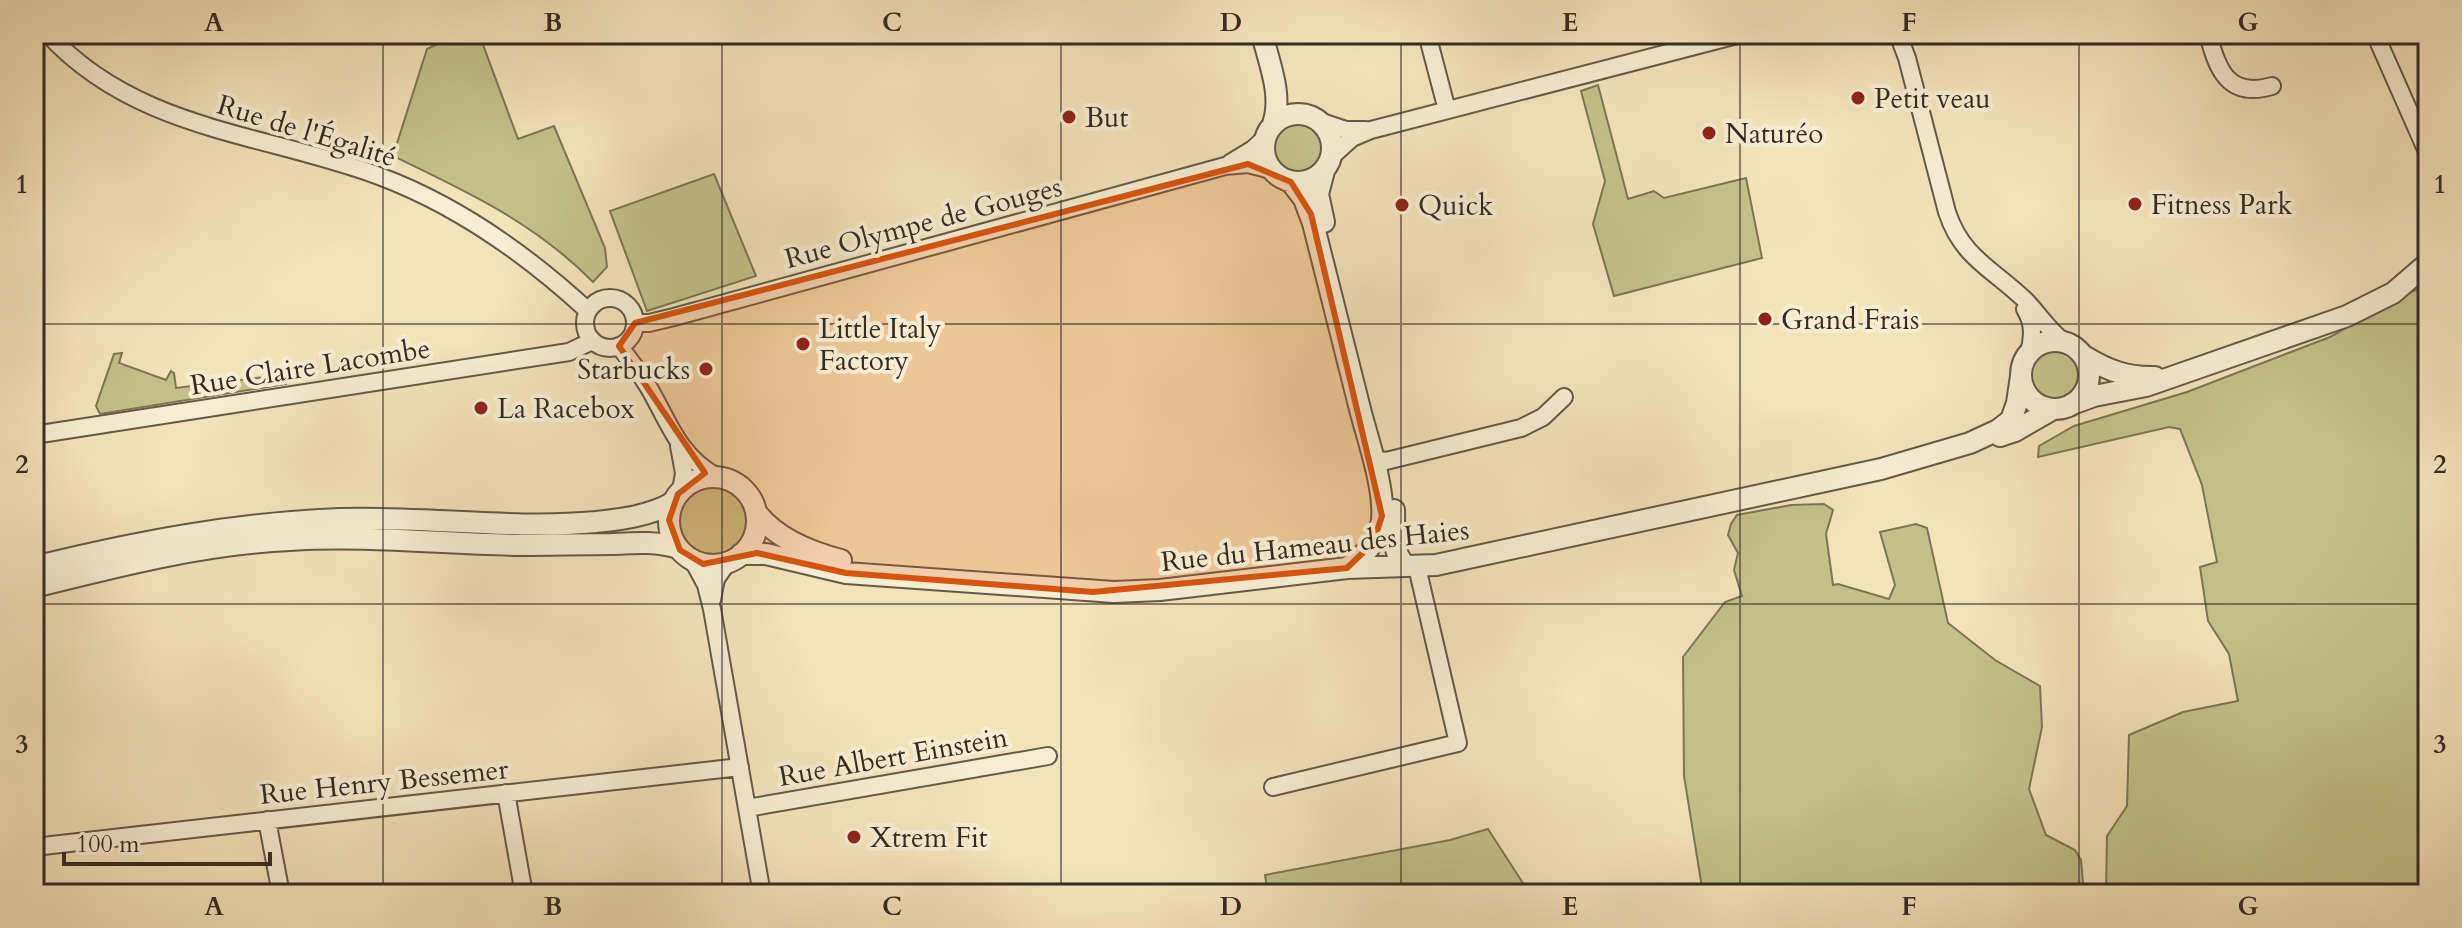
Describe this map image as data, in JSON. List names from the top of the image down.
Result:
{
  "streets": {
    "street": [
      "Rue de l'Égalité",
      "Rue Olympe de Gouges",
      "Rue Claire Lacombe",
      "Rue du Hameau des Haies",
      "Rue Albert Einstein",
      "Rue Henry Bessemer"
    ]
  },
  "crossings": [
    ["Rue de l'Égalité", "Rue Olympe de Gouges"],
    ["Rue de l'Égalité", "Rue Claire Lacombe"],
    ["Rue Olympe de Gouges", "Rue Claire Lacombe"]
  ],
  "places": [
    "Petit veau",
    "But",
    "Naturéo",
    "Fitness Park",
    "Quick",
    "Grand Frais",
    "Little Italy Factory",
    "Starbucks",
    "La Racebox",
    "Xtrem Fit"
  ],
  "scale_bar": "100 m",
  "grid": {
    "columns": [
      "A",
      "B",
      "C",
      "D",
      "E",
      "F",
      "G"
    ],
    "rows": ["1", "2", "3"]
  }
}
